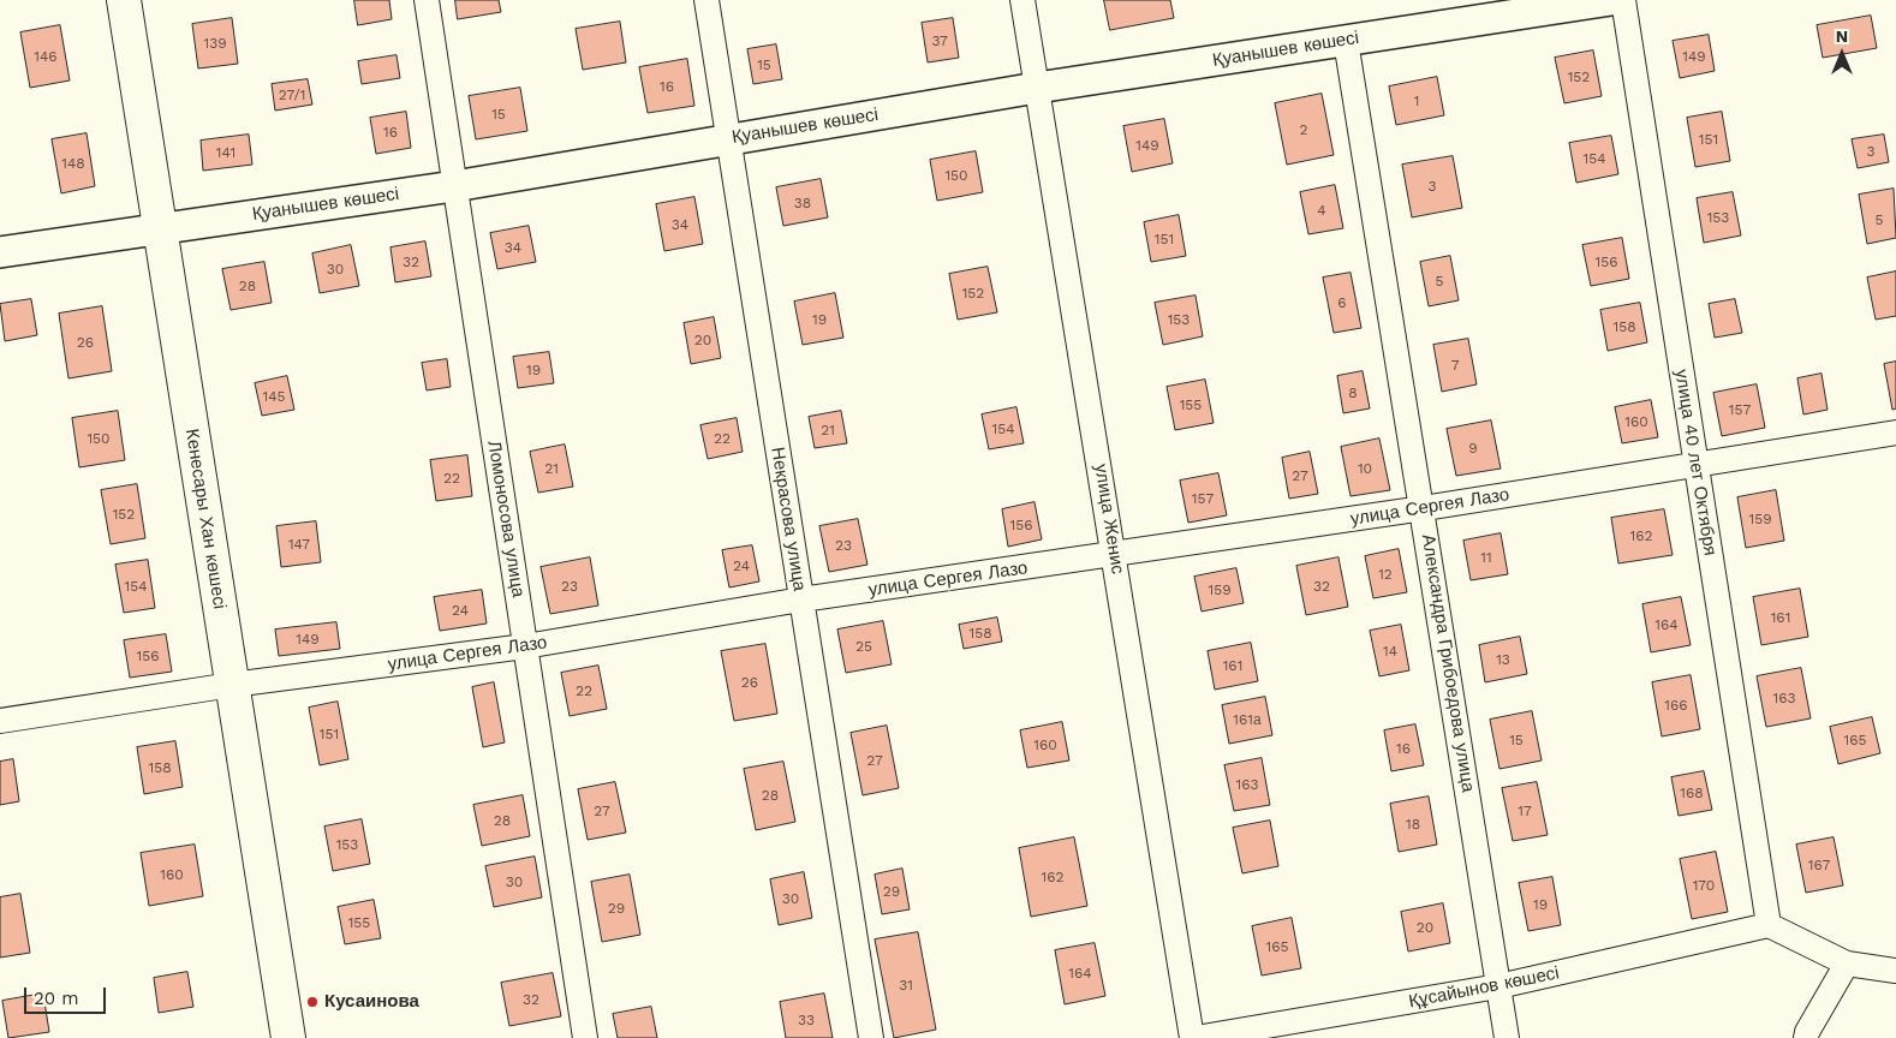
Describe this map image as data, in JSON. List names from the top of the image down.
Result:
{
  "streets": {
    "main road": ["Кенесары Хан көшесі"],
    "street": [
      "Қуанышев көшесі",
      "улица 40 лет Октября",
      "улица Сергея Лазо",
      "Ломоносова улица",
      "Некрасова улица",
      "улица Женис",
      "Александра Грибоедова улица",
      "Құсайынов көшесі"
    ]
  },
  "crossings": [
    ["Қуанышев көшесі", "Кенесары Хан көшесі"],
    ["Қуанышев көшесі", "Ломоносова улица"],
    ["Қуанышев көшесі", "Некрасова улица"],
    ["Қуанышев көшесі", "улица Женис"],
    ["Қуанышев көшесі", "Александра Грибоедова улица"],
    ["улица 40 лет Октября", "улица Сергея Лазо"],
    ["улица 40 лет Октября", "Құсайынов көшесі"],
    ["улица Сергея Лазо", "Кенесары Хан көшесі"],
    ["улица Сергея Лазо", "Ломоносова улица"],
    ["улица Сергея Лазо", "Некрасова улица"],
    ["улица Сергея Лазо", "улица Женис"],
    ["улица Сергея Лазо", "Александра Грибоедова улица"],
    ["улица Женис", "Құсайынов көшесі"],
    ["Александра Грибоедова улица", "Құсайынов көшесі"]
  ],
  "places": ["Кусаинова"],
  "house_numbers": [
    "37",
    "139",
    "146",
    "149",
    "15",
    "152",
    "16",
    "27/1",
    "1",
    "15",
    "2",
    "16",
    "151",
    "149",
    "3",
    "141",
    "154",
    "148",
    "150",
    "3",
    "38",
    "4",
    "153",
    "5",
    "34",
    "151",
    "34",
    "32",
    "156",
    "30",
    "5",
    "28",
    "152",
    "6",
    "19",
    "153",
    "158",
    "20",
    "26",
    "7",
    "19",
    "8",
    "145",
    "155",
    "157",
    "160",
    "154",
    "21",
    "150",
    "22",
    "9",
    "21",
    "10",
    "27",
    "22",
    "157",
    "152",
    "159",
    "156",
    "162",
    "147",
    "23",
    "11",
    "24",
    "12",
    "154",
    "23",
    "32",
    "159",
    "24",
    "161",
    "164",
    "158",
    "149",
    "25",
    "14",
    "156",
    "13",
    "161",
    "26",
    "22",
    "163",
    "166",
    "161а",
    "151",
    "15",
    "165",
    "160",
    "16",
    "27",
    "158",
    "163",
    "168",
    "28",
    "27",
    "17",
    "28",
    "18",
    "153",
    "167",
    "160",
    "162",
    "30",
    "170",
    "29",
    "30",
    "19",
    "29",
    "155",
    "20",
    "165",
    "164",
    "31",
    "32",
    "33"
  ],
  "scale_bar": "20 m",
  "north": "top"
}
